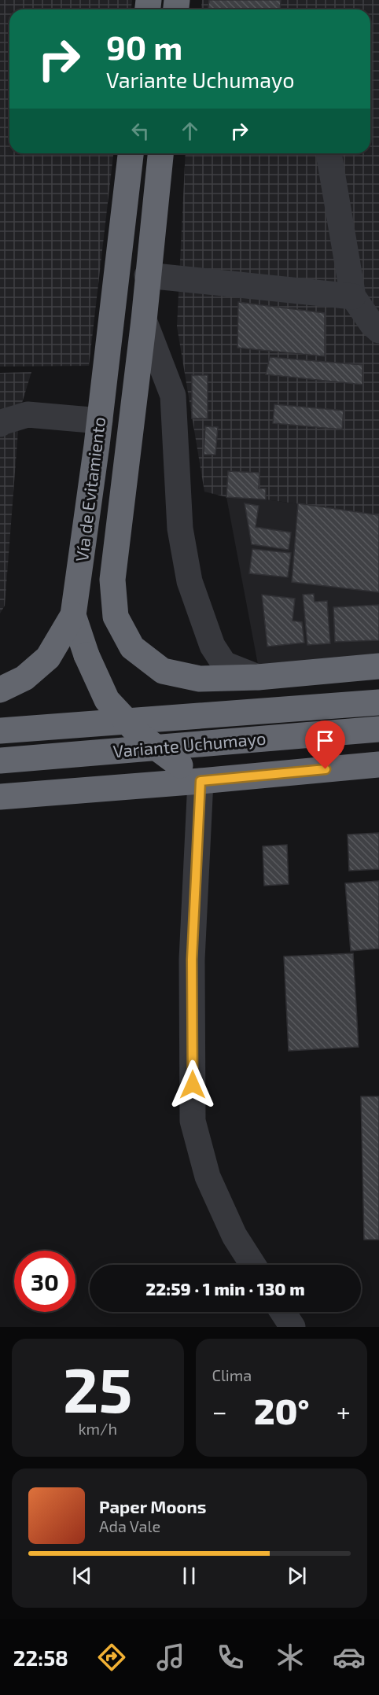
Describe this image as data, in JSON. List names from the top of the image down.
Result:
{
  "streets": {
    "highway": ["Vía de Evitamiento", "Variante Uchumayo"]
  },
  "crossings": [
    ["Vía de Evitamiento", "Variante Uchumayo"]
  ],
  "page": {
    "turn": ["90 m", "Variante Uchumayo"],
    "limit": "30",
    "trip": "22:59 · 1 min · 130 m",
    "tile": [
      ["25", "km/h"],
      "Clima"
    ],
    "heat": ["−", "20°", "+"],
    "song": ["Paper Moons", "Ada Vale"],
    "tabs": "22:58"
  }
}
